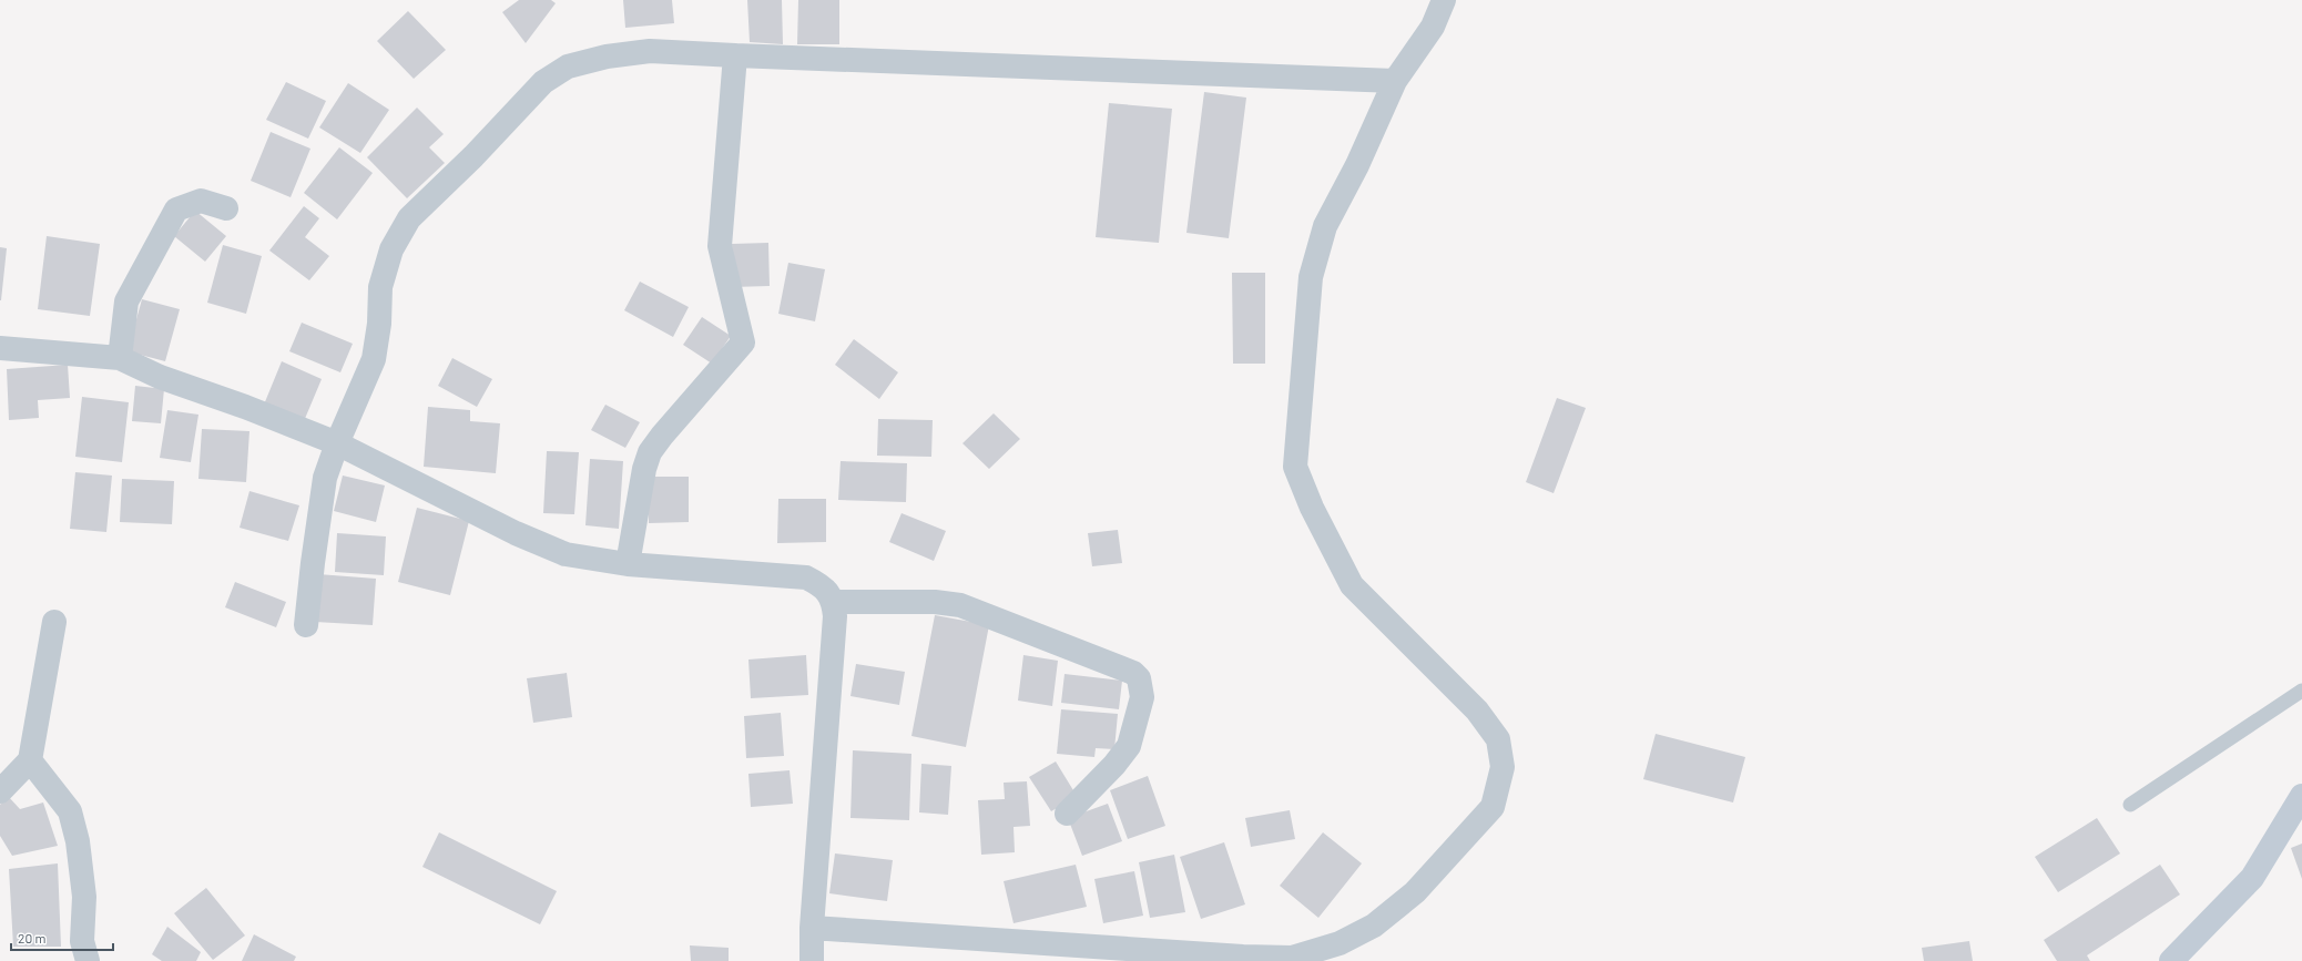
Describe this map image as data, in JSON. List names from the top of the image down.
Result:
{
  "scale_bar": "20 m"
}
